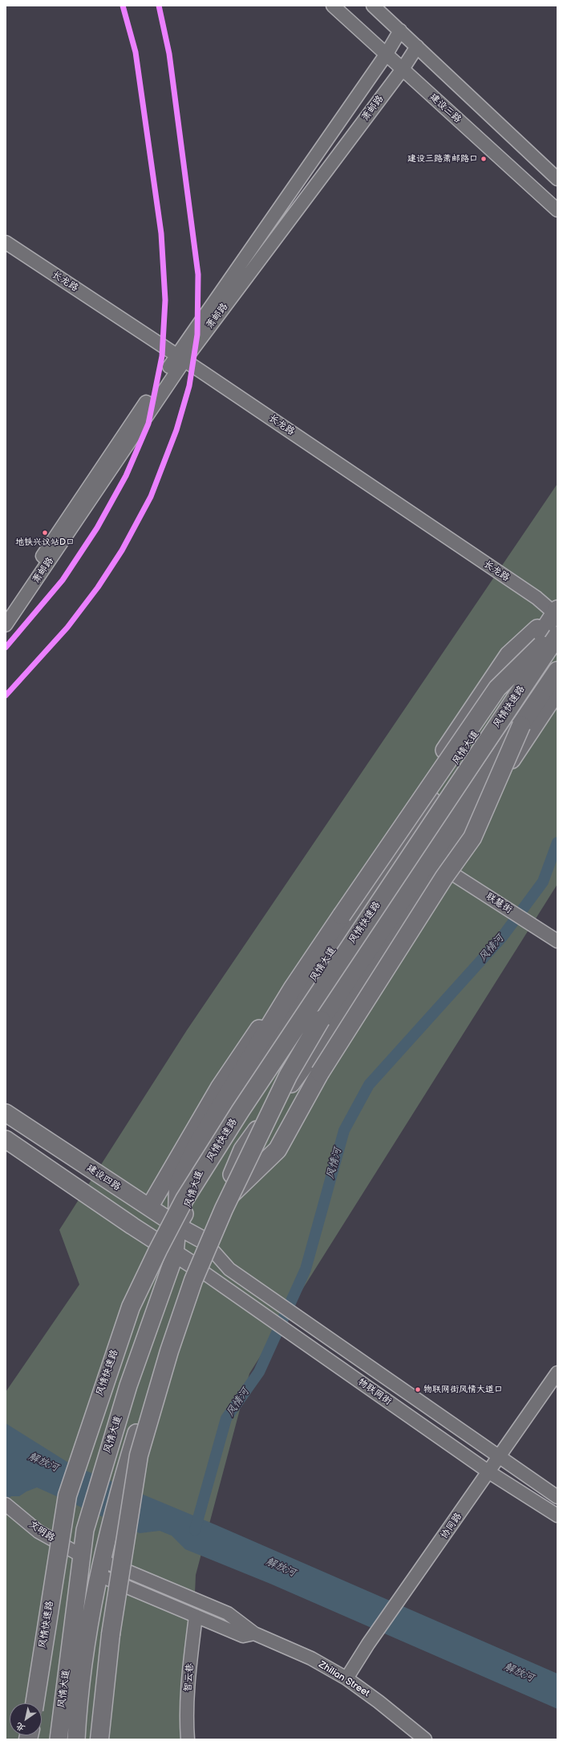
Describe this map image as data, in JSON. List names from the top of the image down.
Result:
{
  "streets": {
    "highway": ["风情快速路"],
    "main road": ["风情大道", "建设四路"],
    "street": [
      "萧邮路",
      "建设三路",
      "长龙路",
      "联慧街",
      "物联网街",
      "协同路",
      "文明路",
      "智云巷",
      "Zhilian Street"
    ]
  },
  "crossings": [
    ["萧邮路", "建设三路"],
    ["萧邮路", "长龙路"],
    ["长龙路", "风情大道"],
    ["风情大道", "联慧街"],
    ["风情大道", "建设四路"],
    ["风情大道", "物联网街"],
    ["风情大道", "文明路"],
    ["风情大道", "Zhilian Street"],
    ["建设四路", "物联网街"],
    ["物联网街", "协同路"],
    ["协同路", "Zhilian Street"],
    ["智云巷", "Zhilian Street"]
  ],
  "water": ["风情河", "解放河"],
  "places": ["建设三路萧邮路口", "地铁兴议站D口", "物联网街风情大道口"],
  "north": "bottom left"
}
